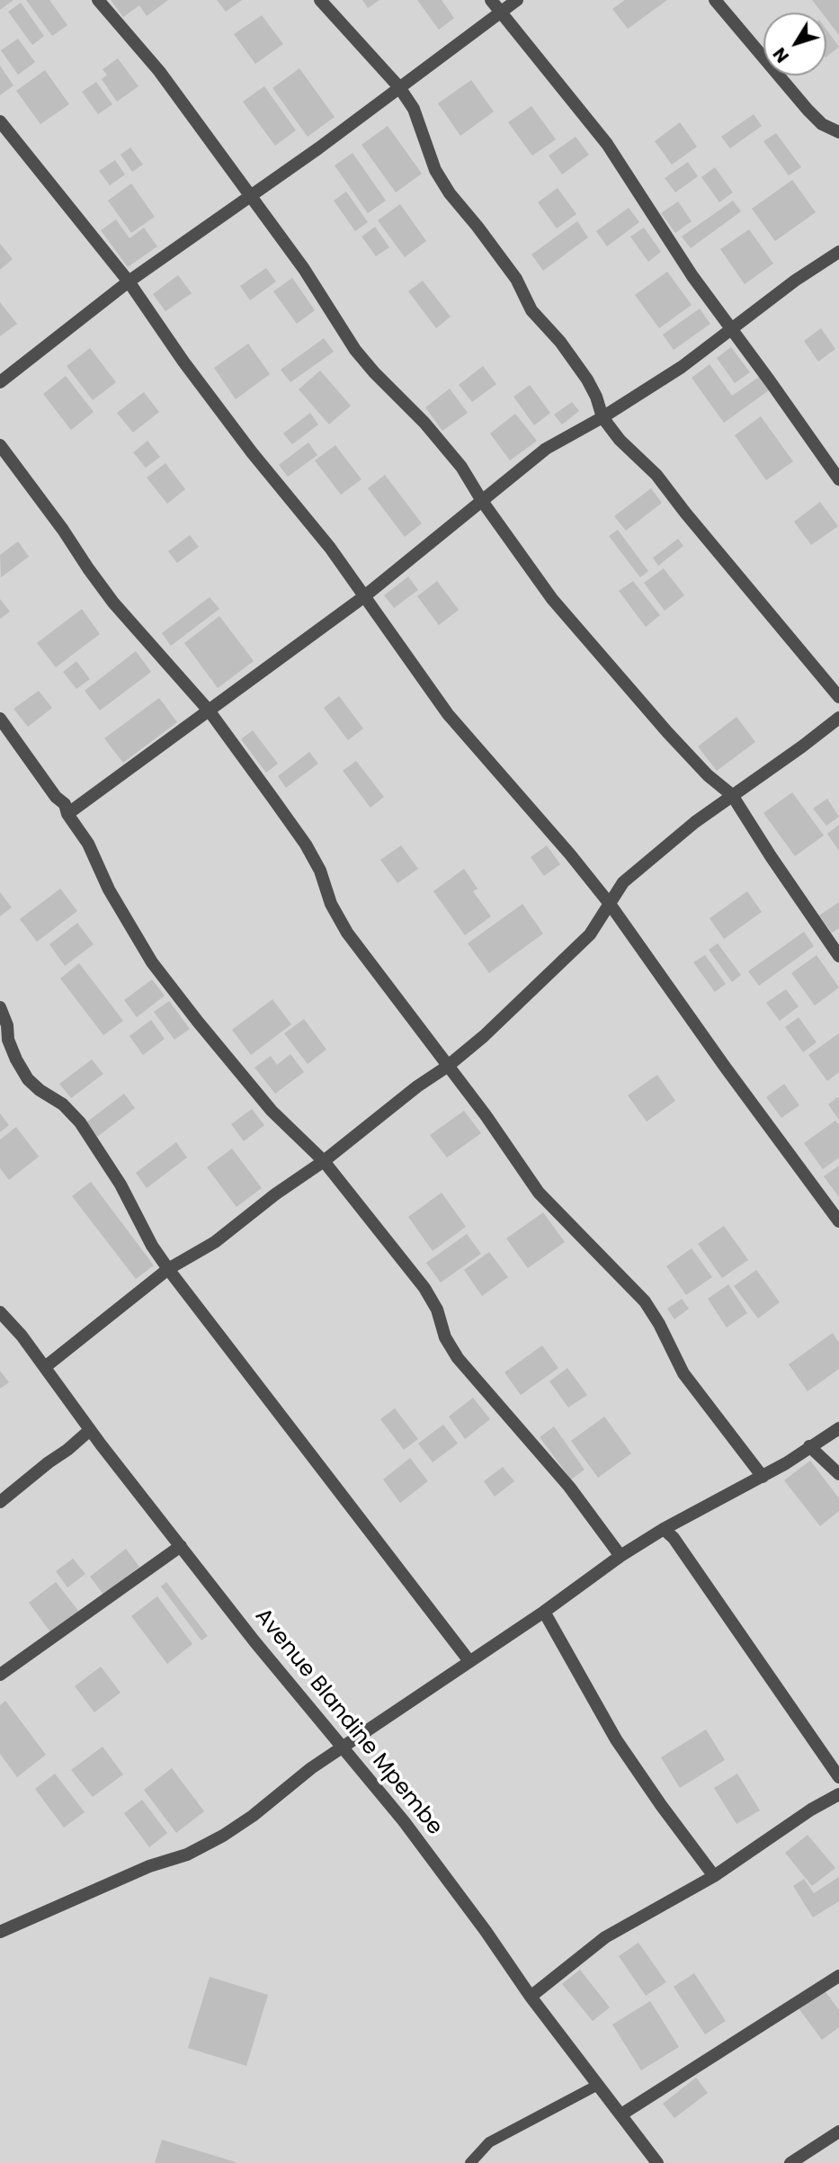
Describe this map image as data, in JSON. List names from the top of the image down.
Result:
{
  "streets": {
    "street": ["Avenue Blandine Mpembe"]
  },
  "north": "bottom left"
}
